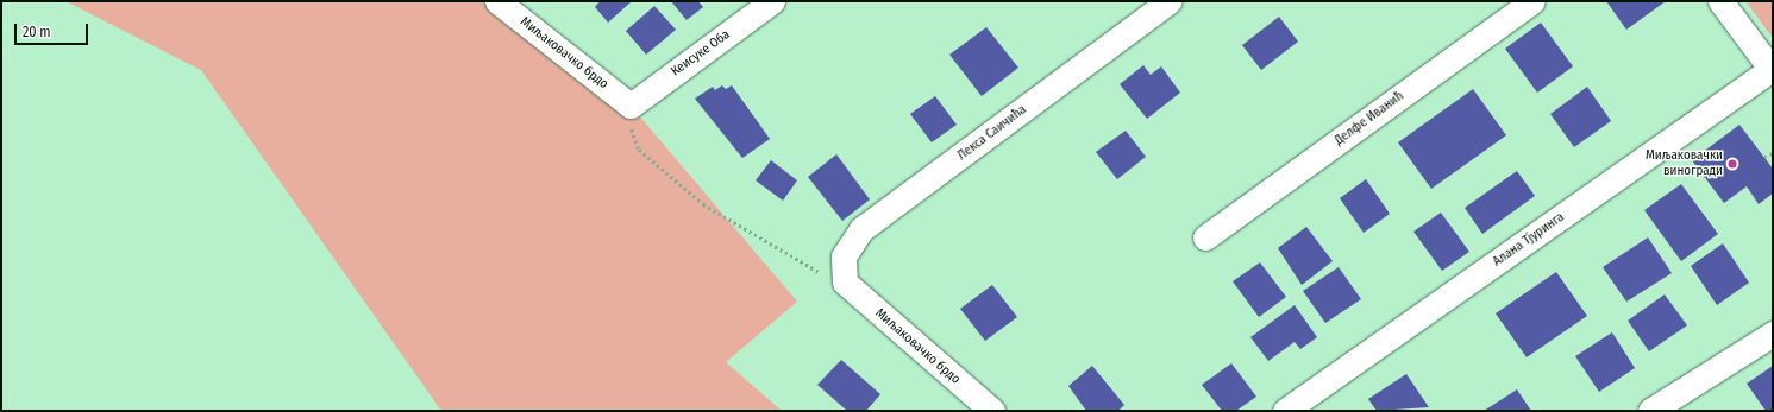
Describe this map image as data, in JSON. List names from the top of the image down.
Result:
{
  "streets": {
    "street": [
      "Миљаковачко брдо",
      "Кеисуке Оба",
      "Делфе Иванић",
      "Лекса Саичића",
      "Алана Тјуринга"
    ]
  },
  "crossings": [
    ["Миљаковачко брдо", "Кеисуке Оба"],
    ["Миљаковачко брдо", "Лекса Саичића"]
  ],
  "places": ["Миљаковачки виногради"],
  "scale_bar": "20 m"
}
